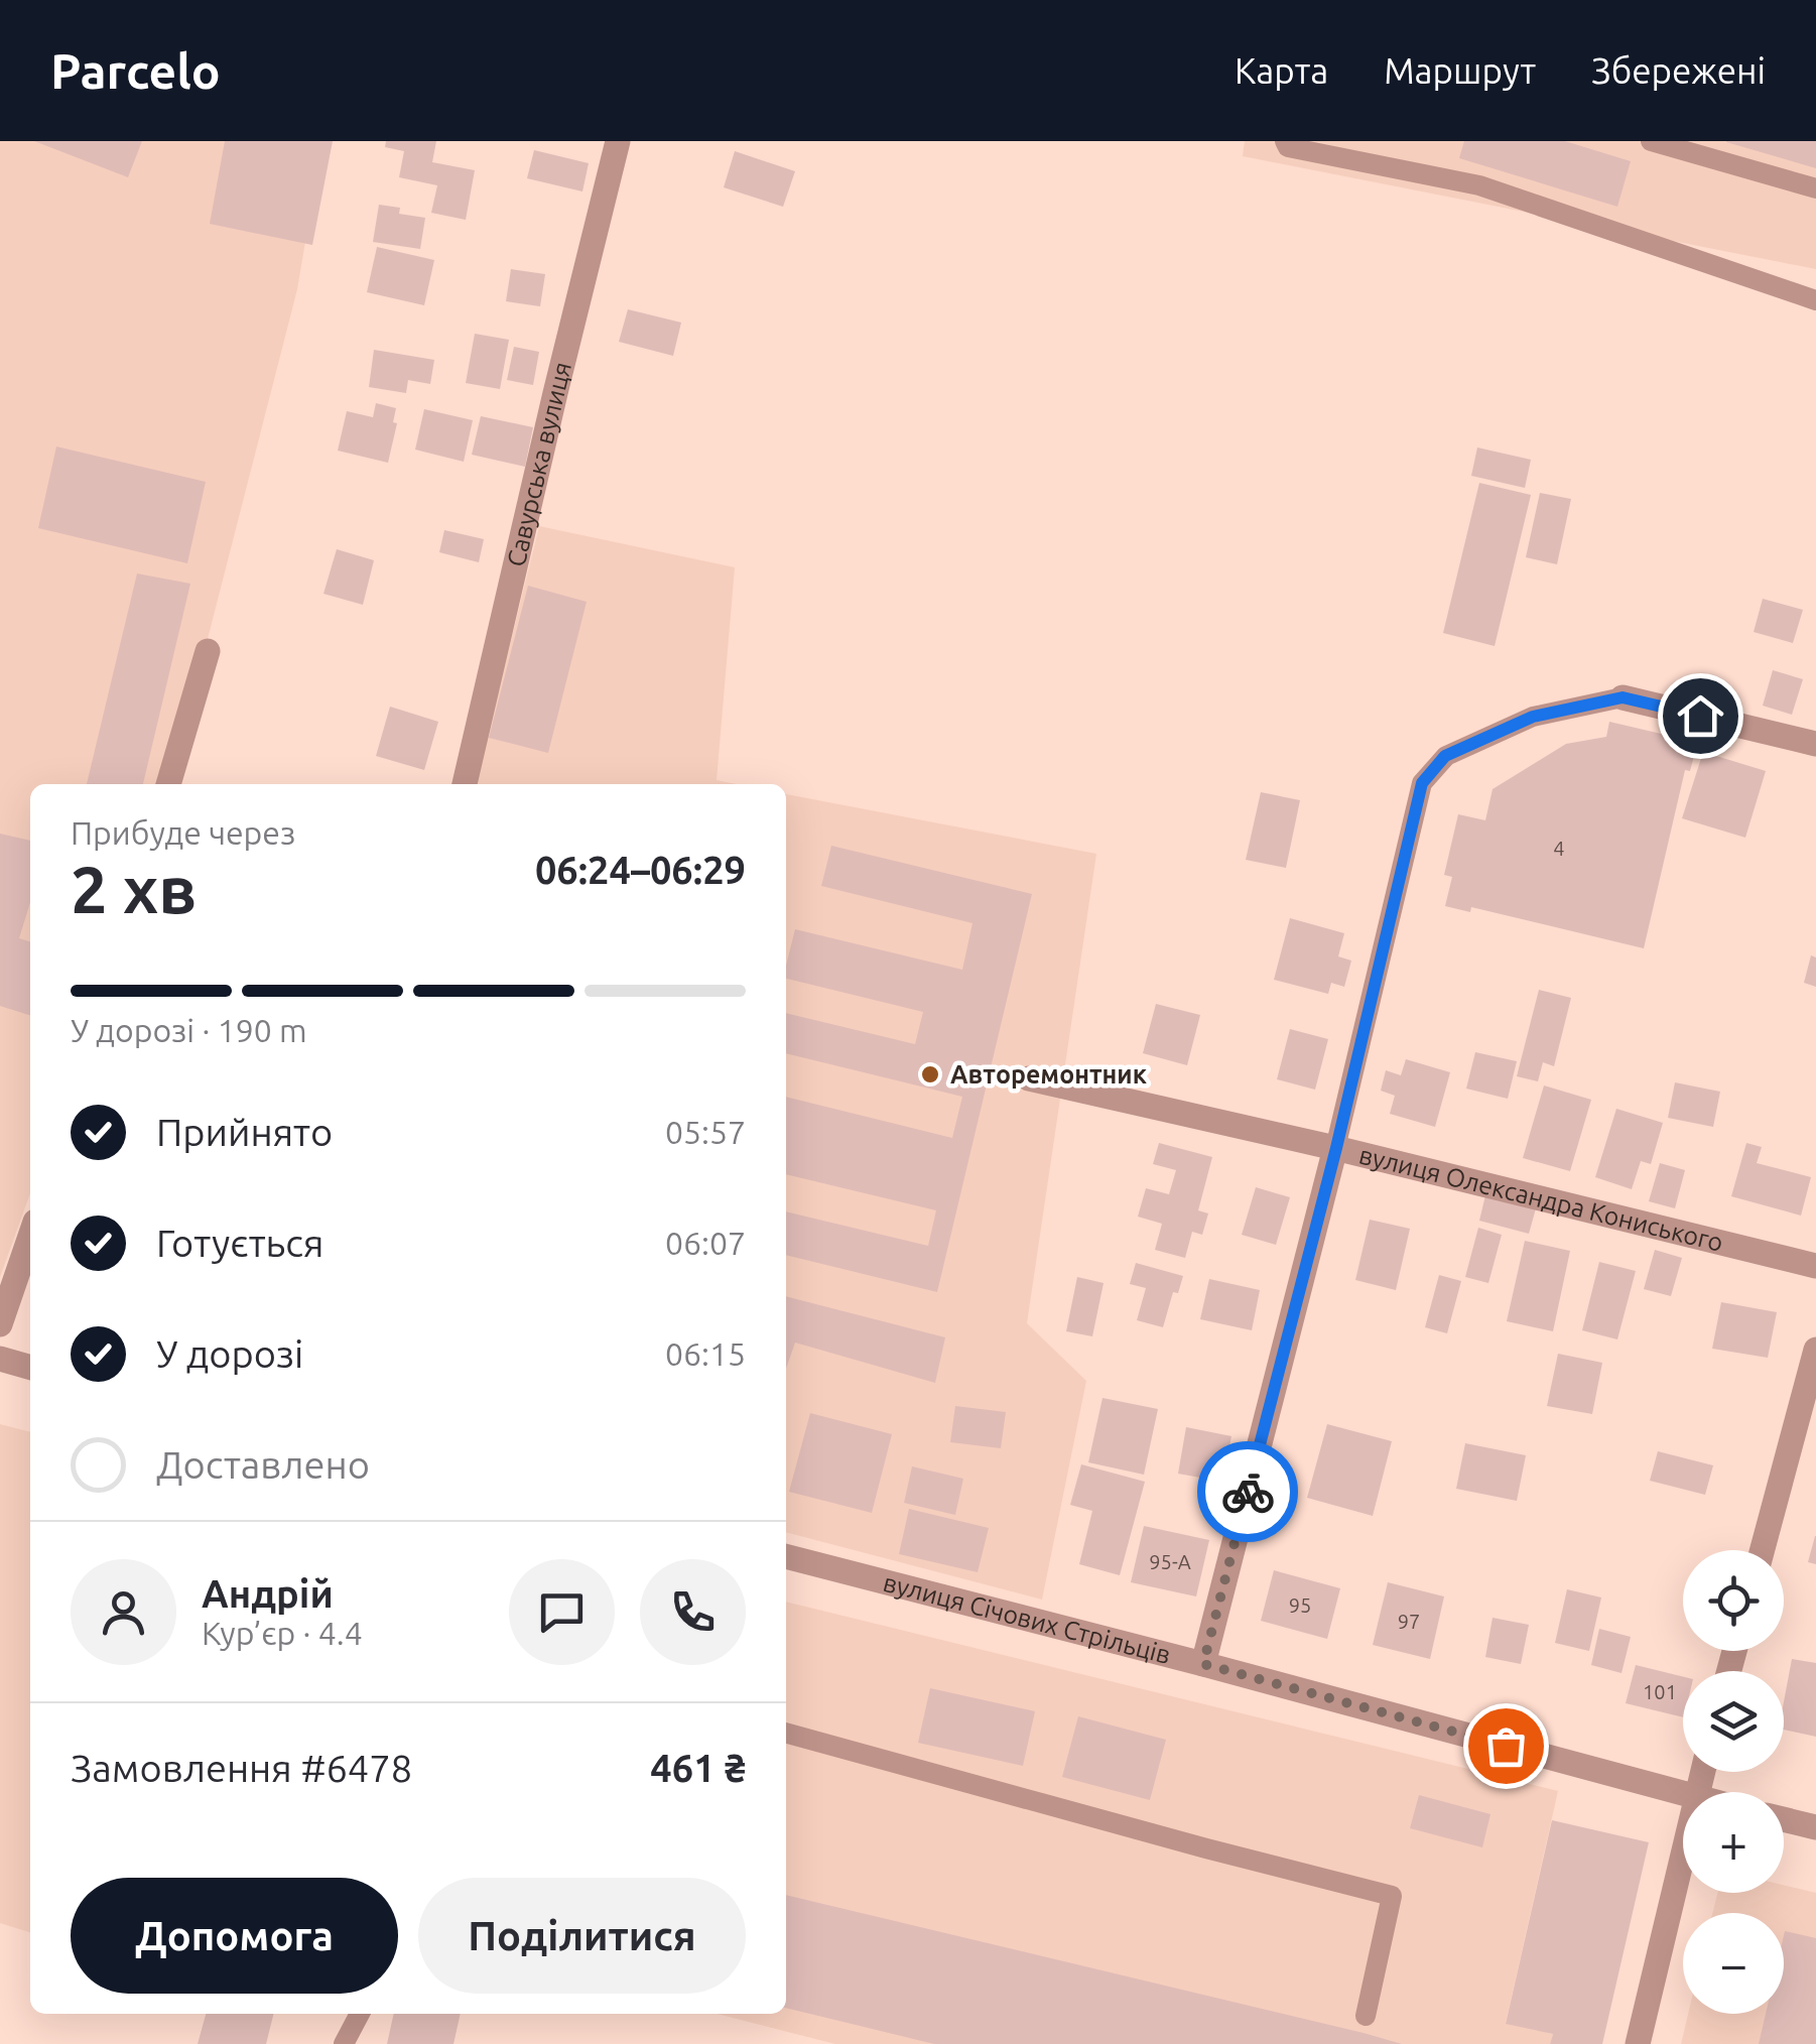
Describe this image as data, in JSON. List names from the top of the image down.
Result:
{
  "streets": {
    "street": ["Савурська вулиця", "вулиця Олександра Кониського", "вулиця Січових Стрільців"]
  },
  "places": ["Авторемонтник"],
  "house_numbers": [
    "4",
    "95-А",
    "95",
    "97",
    "101"
  ],
  "page": {
    "header": "Parcelo",
    "nav": ["Карта", "Маршрут", "Збережені"],
    "heading": ["2 хв", "Прибуде через", "06:24–06:29"],
    "panel": [
      "Андрій",
      "Кур’єр · 4.4",
      "Замовлення #6478",
      "461 ₴"
    ],
    "bar": "У дорозі · 190 m",
    "list": [
      ["Прийнято", "05:57"],
      ["Готується", "06:07"],
      ["У дорозі", "06:15"],
      "Доставлено"
    ],
    "map_buttons": ["+", "−"],
    "buttons": ["Допомога", "Поділитися"]
  }
}
